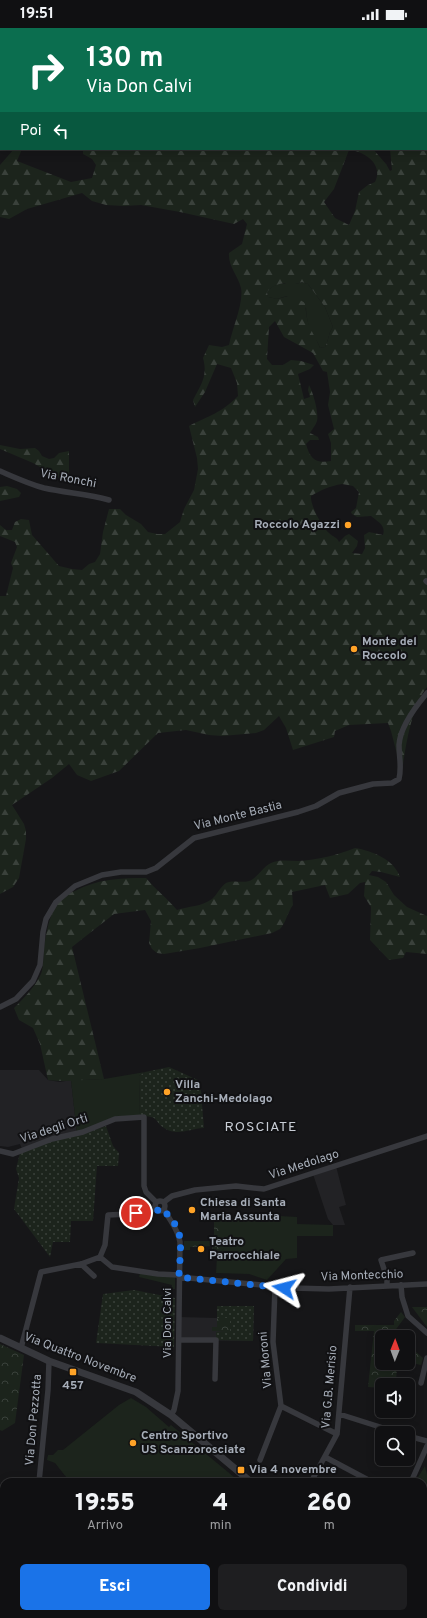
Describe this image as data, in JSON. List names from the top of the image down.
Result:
{
  "streets": {
    "street": [
      "Via Ronchi",
      "Via Monte Bastia",
      "Via degli Orti",
      "Via Medolago",
      "Via Montecchio",
      "Via Don Calvi",
      "Via Quattro Novembre",
      "Via Moroni",
      "Via G.B. Merisio",
      "Via Don Pezzotta"
    ]
  },
  "crossings": [
    ["Via degli Orti", "Via Medolago"],
    ["Via degli Orti", "Via Don Calvi"],
    ["Via Medolago", "Via Don Calvi"],
    ["Via Montecchio", "Via Don Calvi"],
    ["Via Montecchio", "Via Moroni"],
    ["Via Montecchio", "Via G.B. Merisio"],
    ["Via Don Calvi", "Via Quattro Novembre"],
    ["Via Quattro Novembre", "Via Don Pezzotta"]
  ],
  "districts": ["ROSCIATE"],
  "places": {
    "other": [
      "Roccolo Agazzi",
      "Monte del Roccolo",
      "Villa Zanchi-Medolago",
      "Chiesa di Santa Maria Assunta",
      "Teatro Parrocchiale",
      "Centro Sportivo US Scanzorosciate"
    ],
    "transit": ["457", "Via 4 novembre"]
  },
  "north": "top",
  "page": {
    "status": "19:51",
    "turn": ["130 m", "Via Don Calvi"],
    "then": "Poi",
    "eta": [
      "19:55",
      "Arrivo",
      "4",
      "min",
      "260",
      "m"
    ],
    "buttons": ["Esci", "Condividi"]
  }
}
